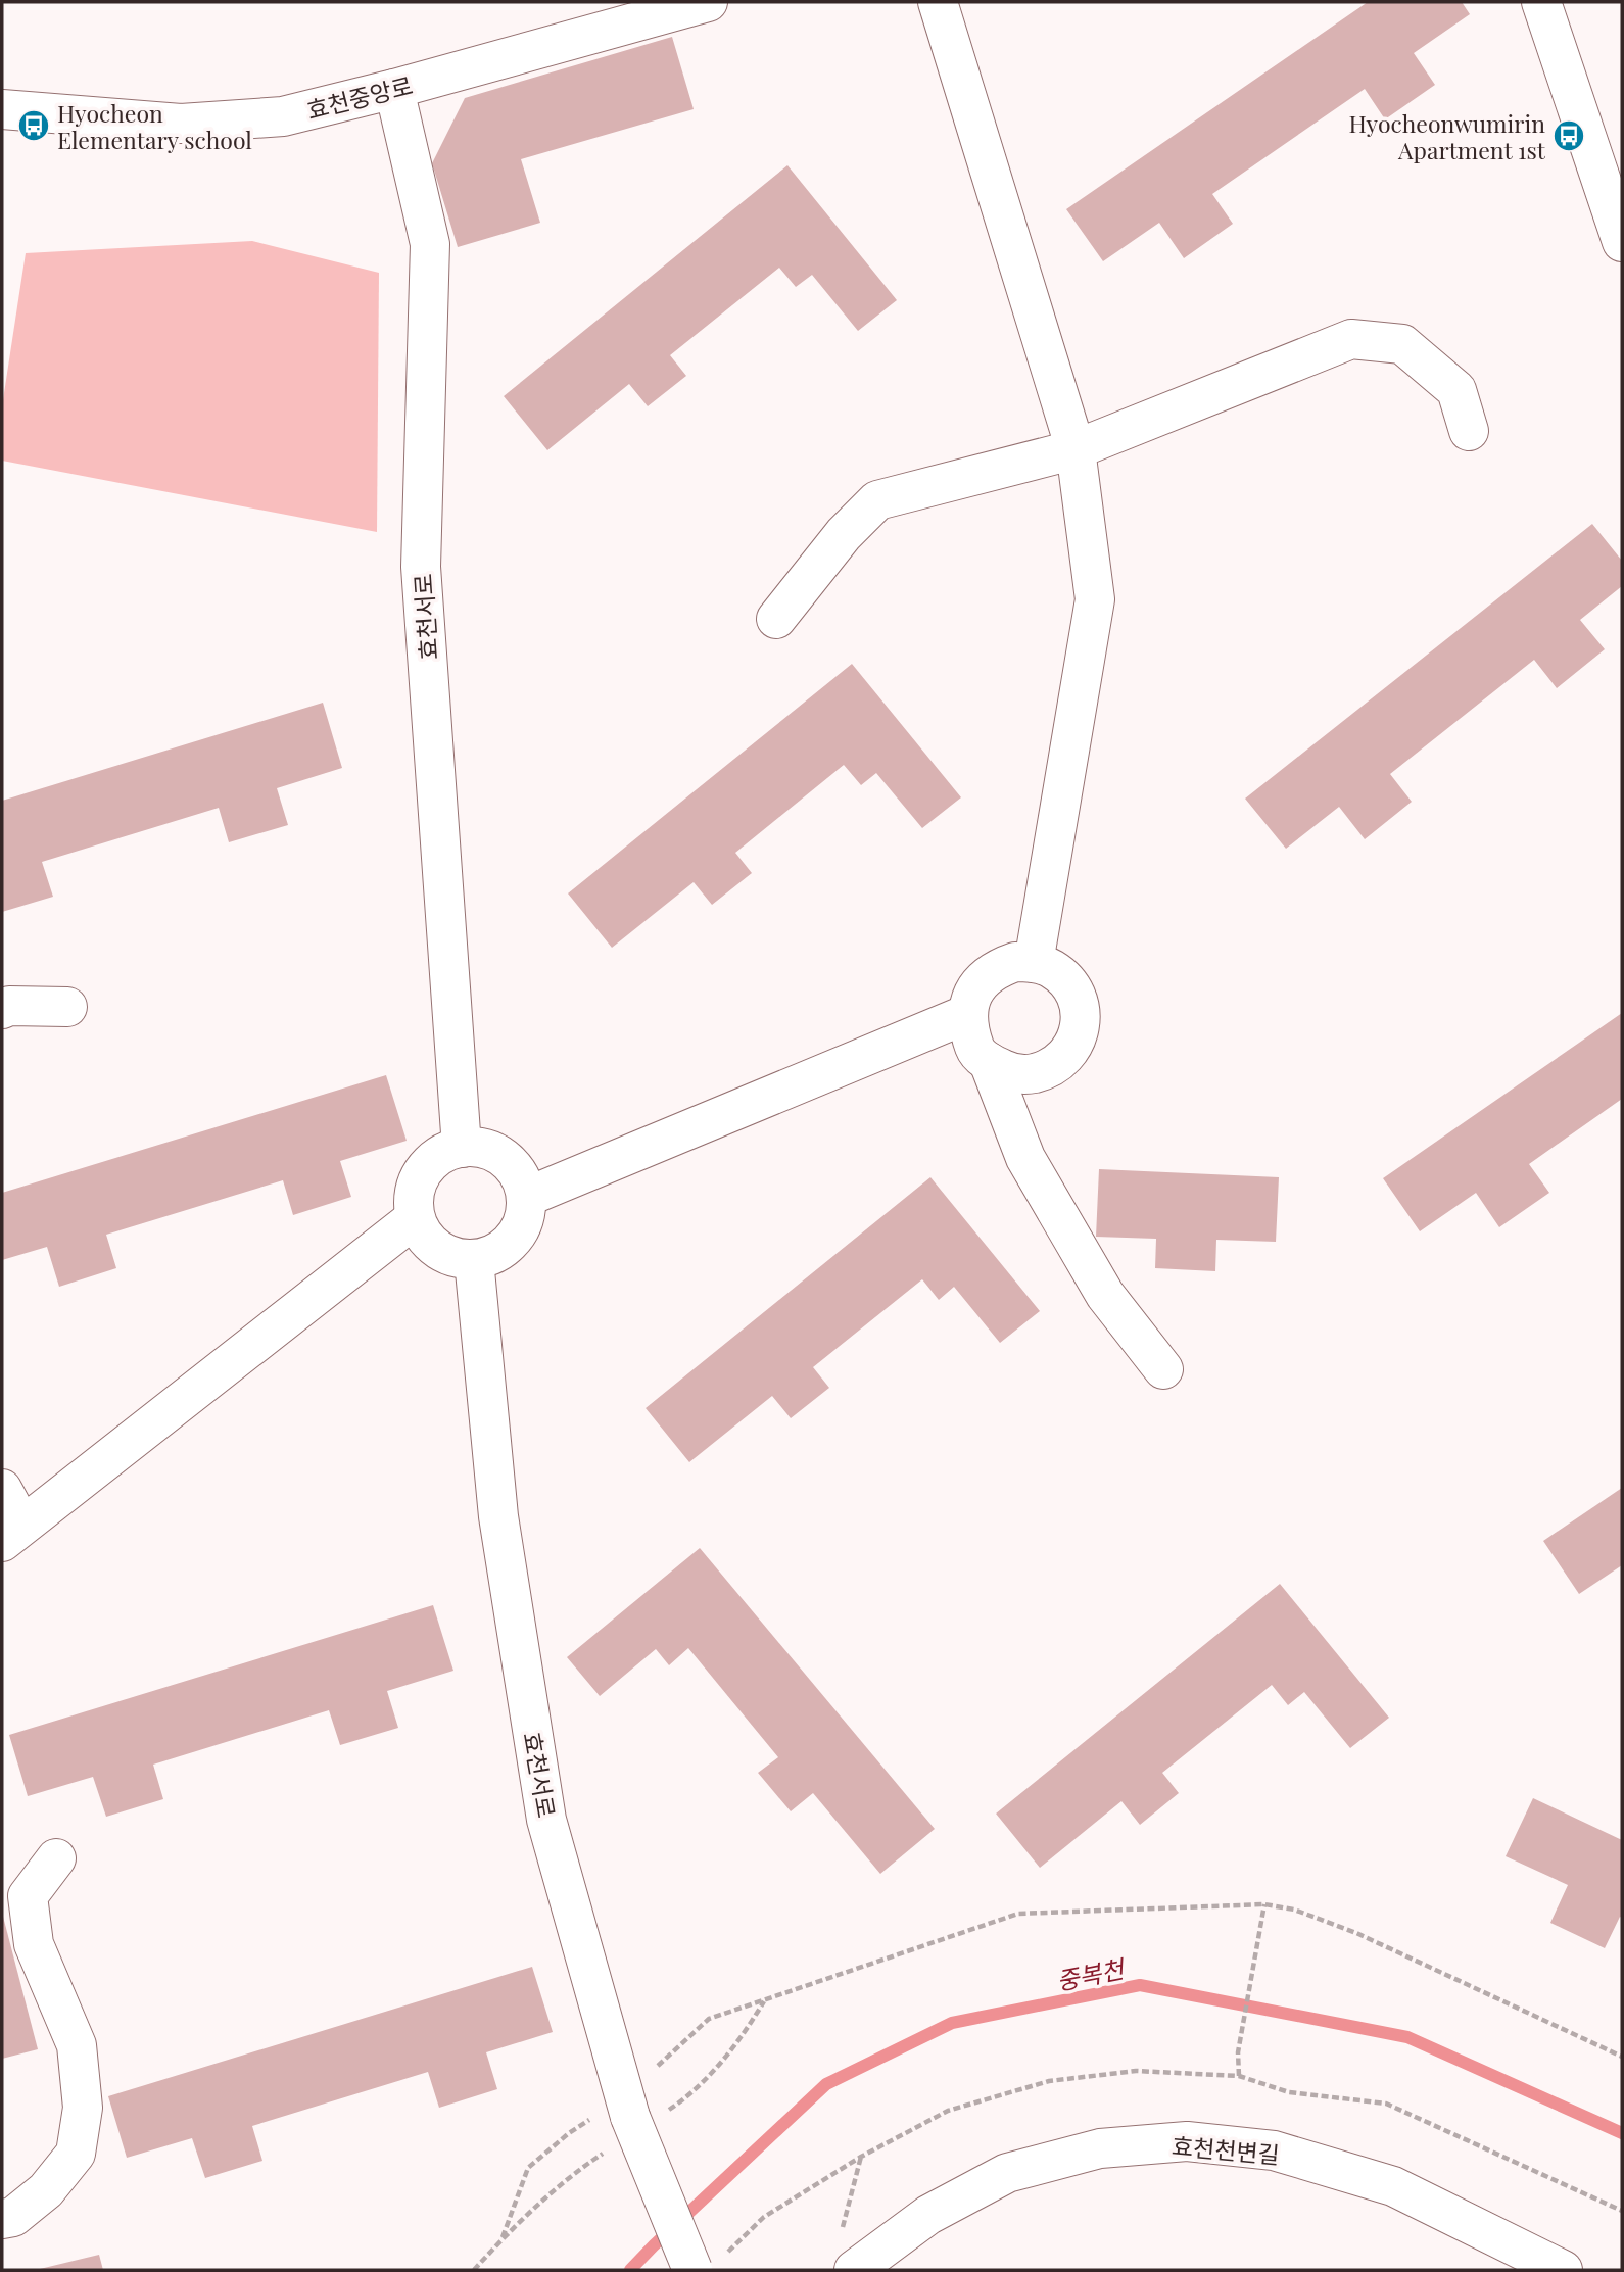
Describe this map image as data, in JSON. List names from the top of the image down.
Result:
{
  "streets": {
    "street": ["효천중앙로", "효천서로", "효천천변길"]
  },
  "crossings": [
    ["효천중앙로", "효천서로"]
  ],
  "water": ["중복천"],
  "places": {
    "bus stop": ["Hyocheon Elementary school", "Hyocheonwumirin Apartment 1st"]
  }
}
